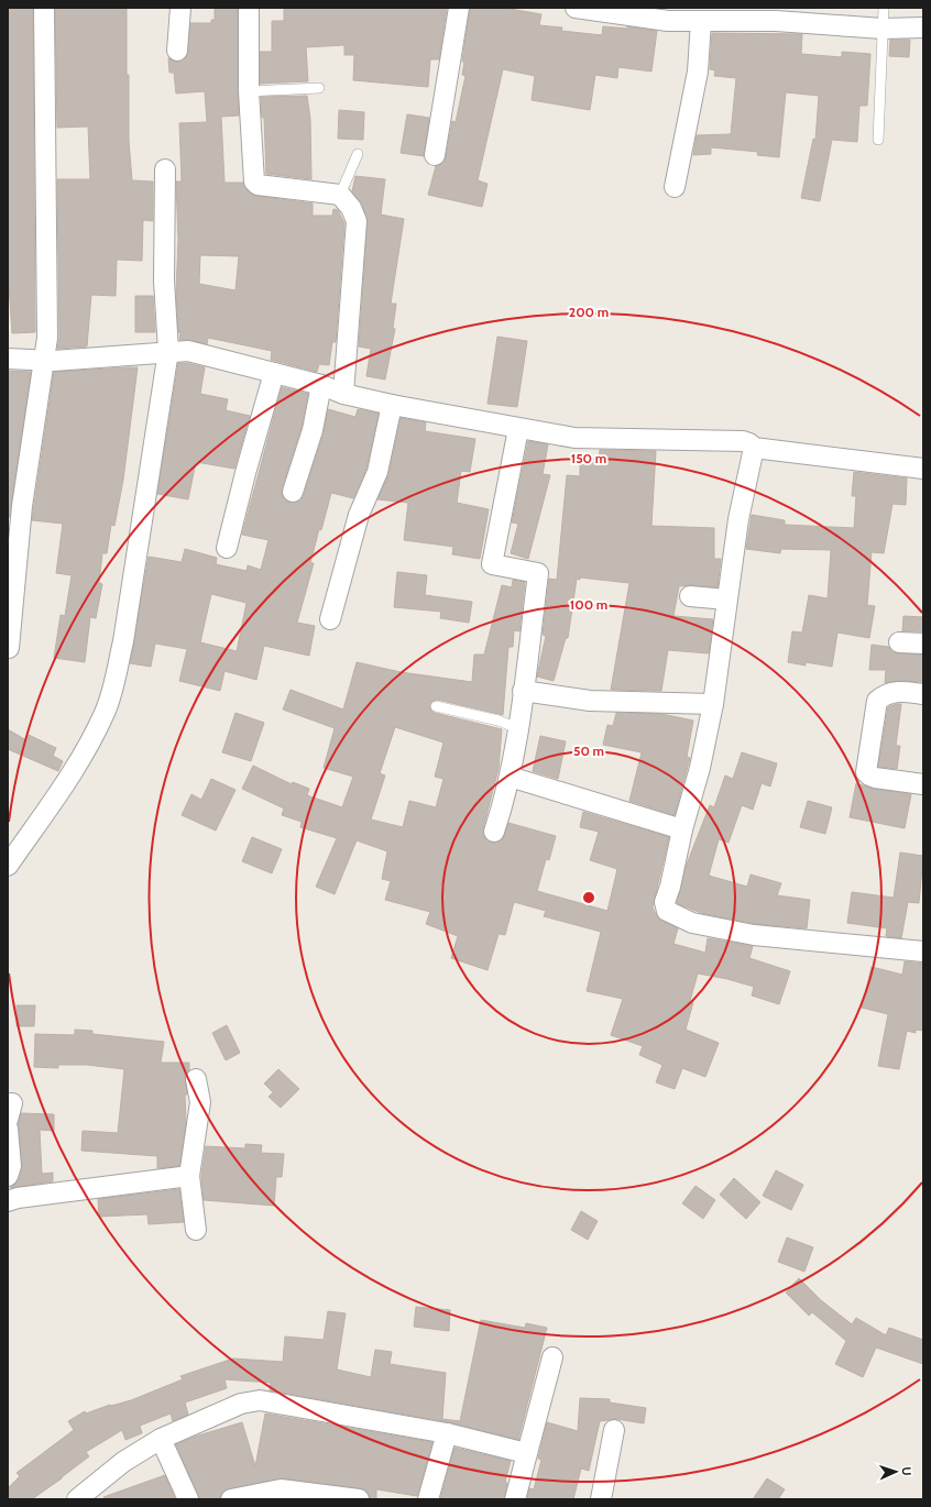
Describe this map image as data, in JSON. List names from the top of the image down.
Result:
{
  "north": "right",
  "rings": [
    "200 m",
    "150 m",
    "100 m",
    "50 m"
  ]
}
